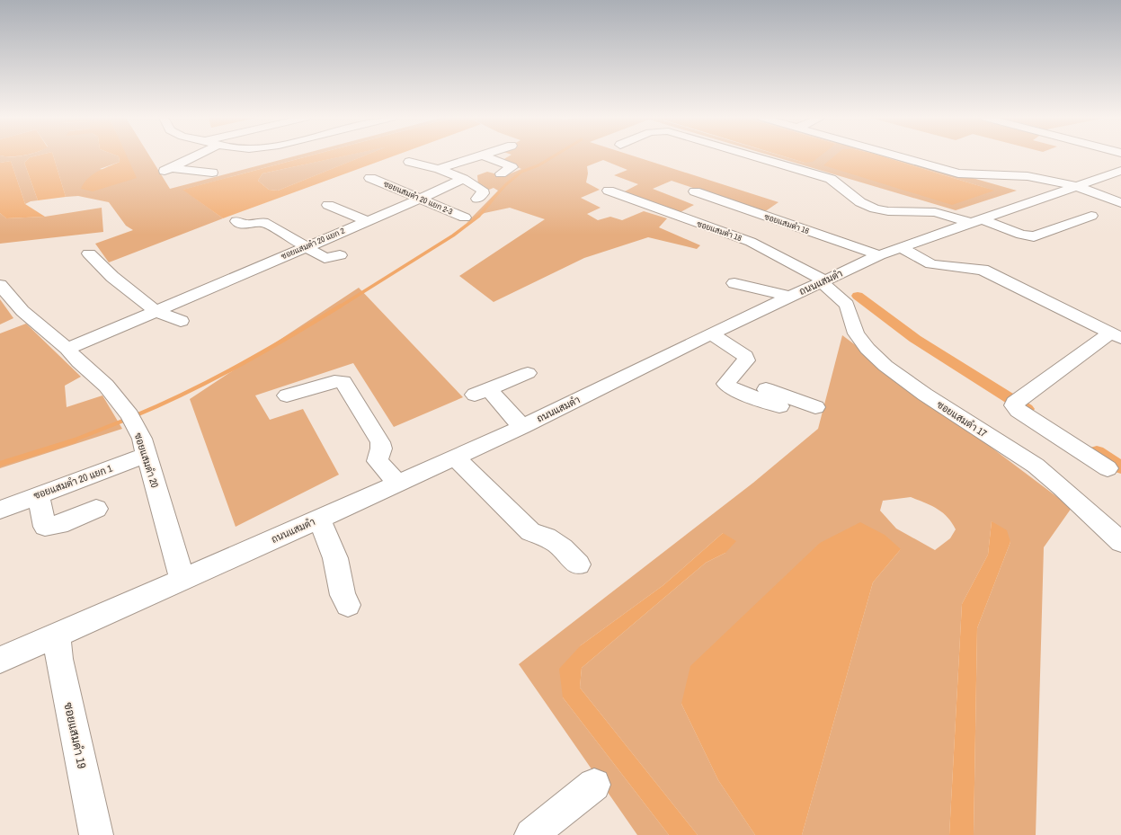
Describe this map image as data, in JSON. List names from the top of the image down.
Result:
{
  "streets": {
    "street": [
      "ซอยแสมดำ 20 แยก 2-3",
      "ซอยแสมดำ 16",
      "ซอยแสมดำ 18",
      "ซอยแสมดำ 20 แยก 2",
      "ถนนแสมดำ",
      "ซอยแสมดำ 17",
      "ซอยแสมดำ 20",
      "ซอยแสมดำ 20 แยก 1",
      "ซอยแสมดำ 19"
    ]
  },
  "crossings": [
    ["ซอยแสมดำ 20 แยก 2-3", "ซอยแสมดำ 20 แยก 2"],
    ["ซอยแสมดำ 16", "ถนนแสมดำ"],
    ["ซอยแสมดำ 18", "ถนนแสมดำ"],
    ["ซอยแสมดำ 18", "ซอยแสมดำ 17"],
    ["ซอยแสมดำ 20 แยก 2", "ซอยแสมดำ 20"],
    ["ถนนแสมดำ", "ซอยแสมดำ 17"],
    ["ถนนแสมดำ", "ซอยแสมดำ 20"],
    ["ถนนแสมดำ", "ซอยแสมดำ 19"],
    ["ซอยแสมดำ 20", "ซอยแสมดำ 20 แยก 1"]
  ]
}
